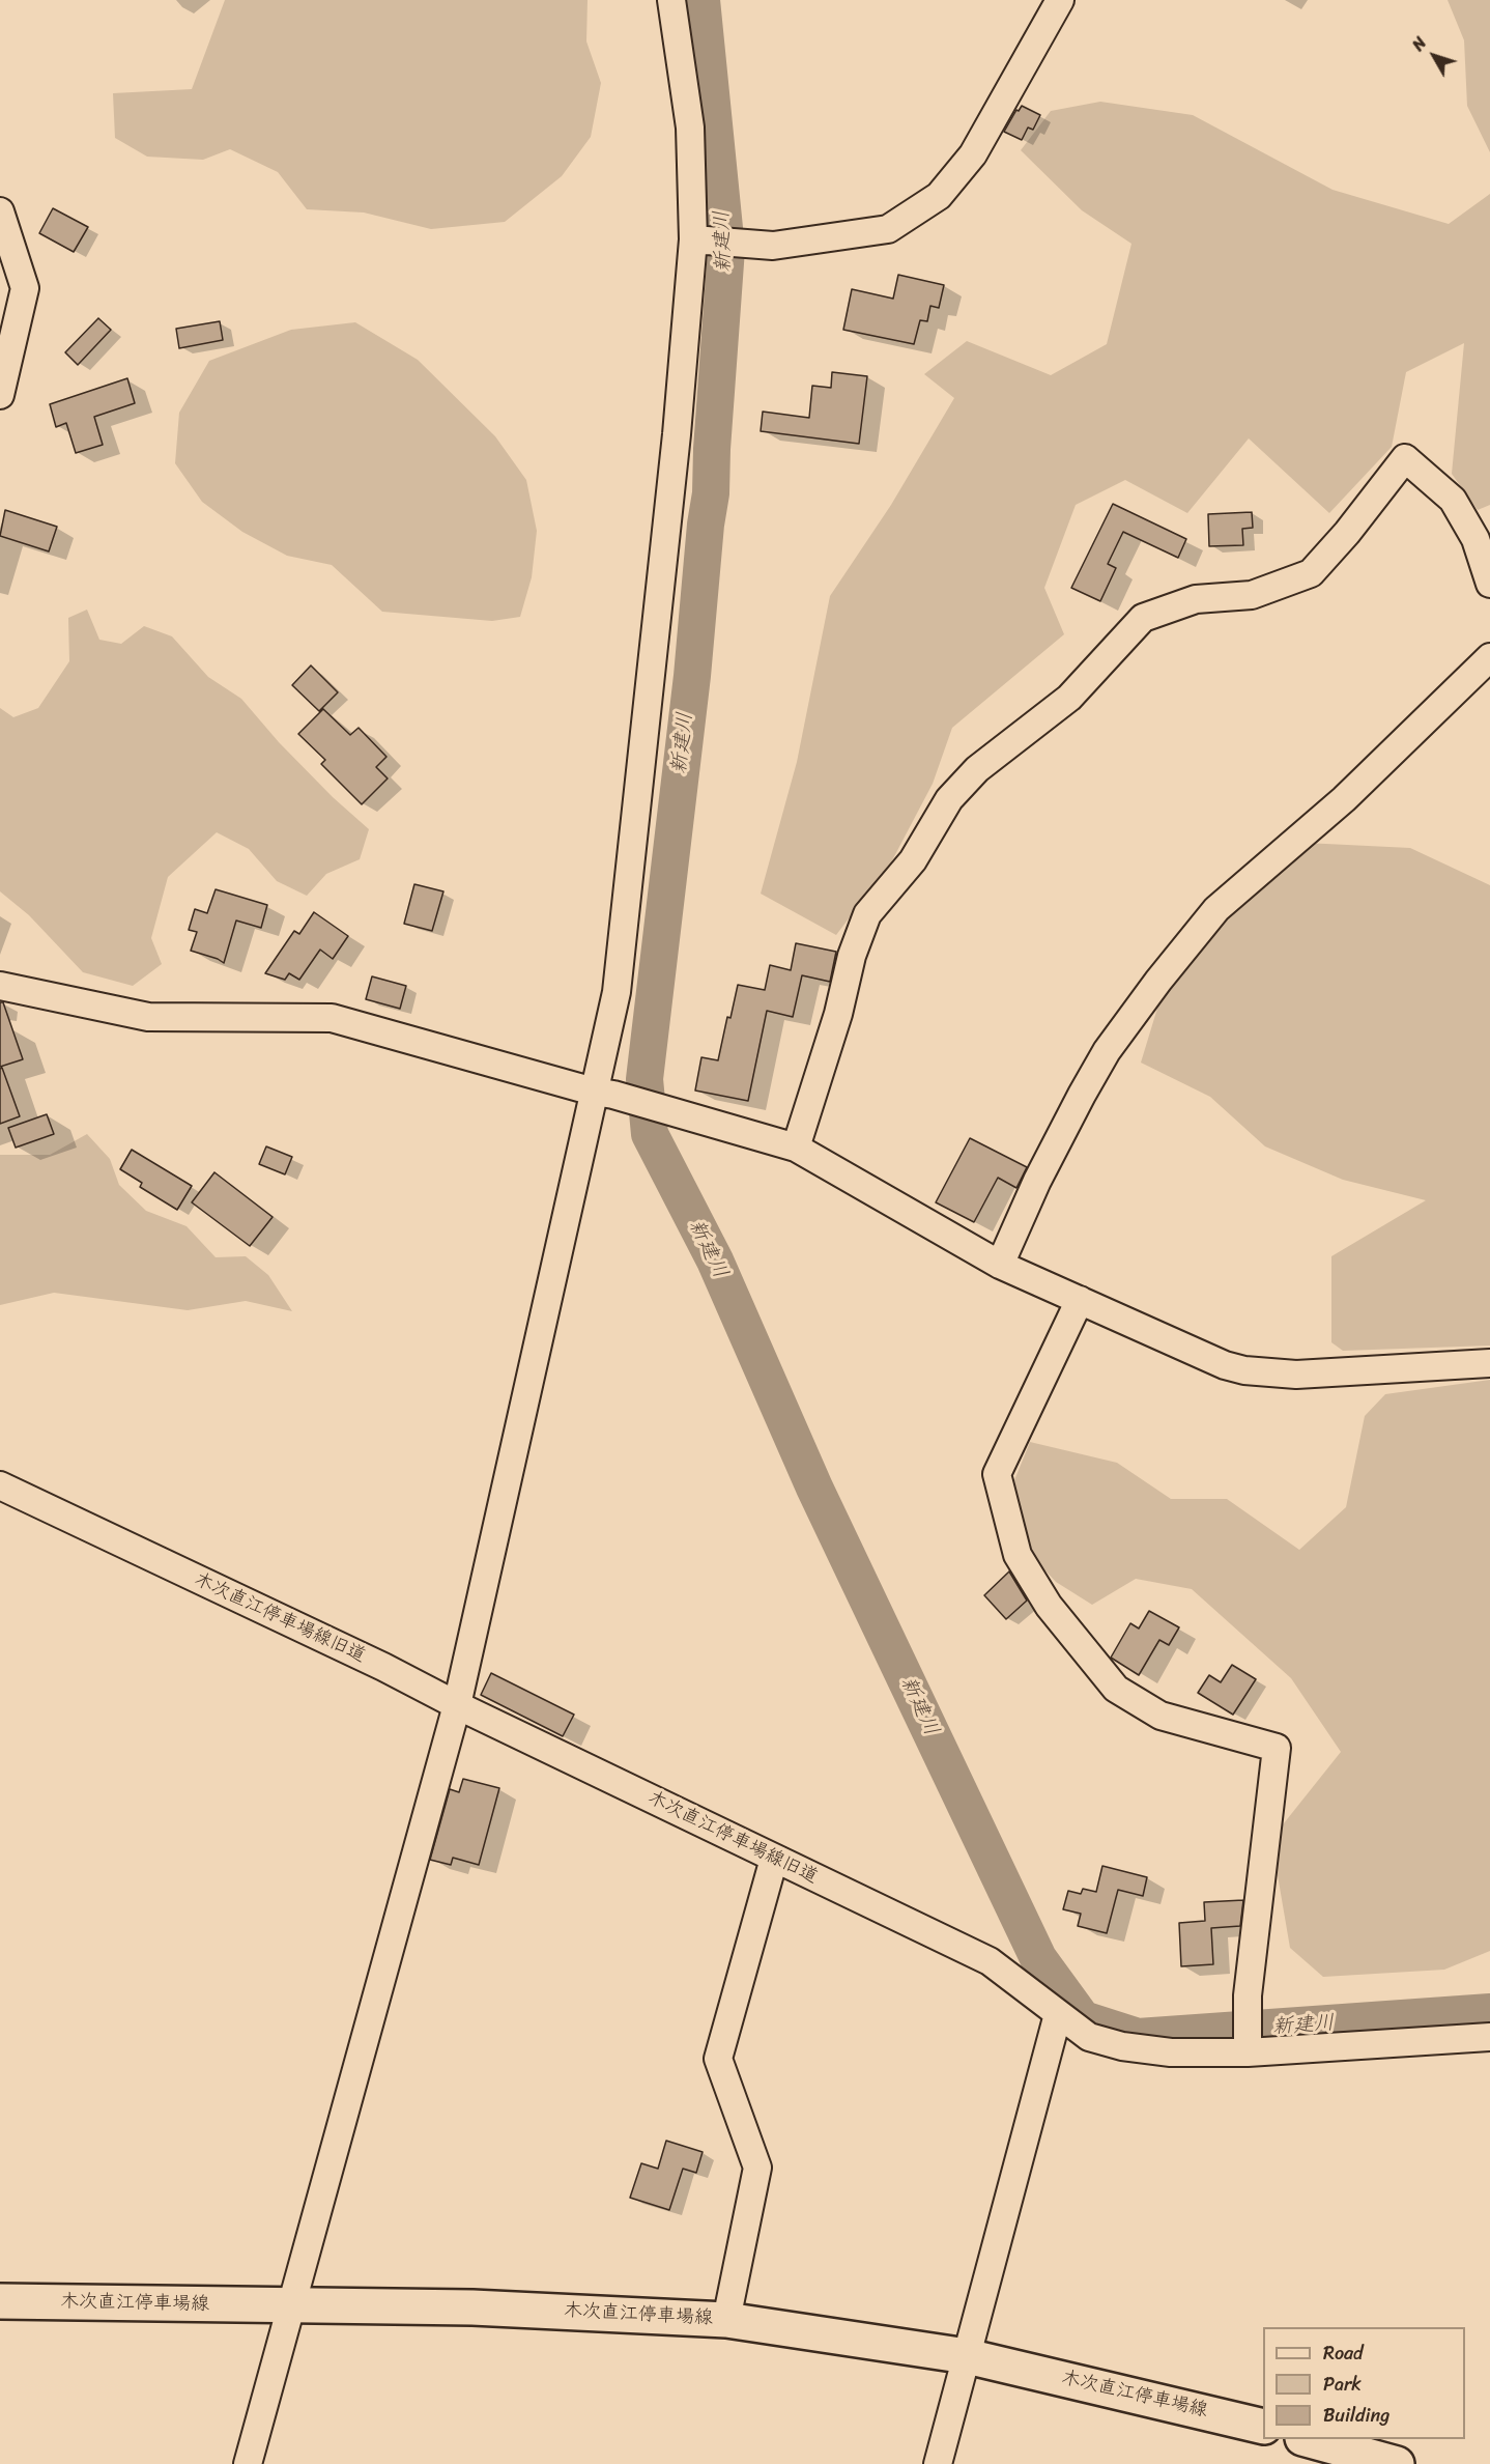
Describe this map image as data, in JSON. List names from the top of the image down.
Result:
{
  "streets": {
    "main road": ["木次直江停車場線"],
    "street": ["木次直江停車場線旧道"]
  },
  "water": ["新建川"],
  "legend": ["Road", "Park", "Building"],
  "north": "top left"
}
